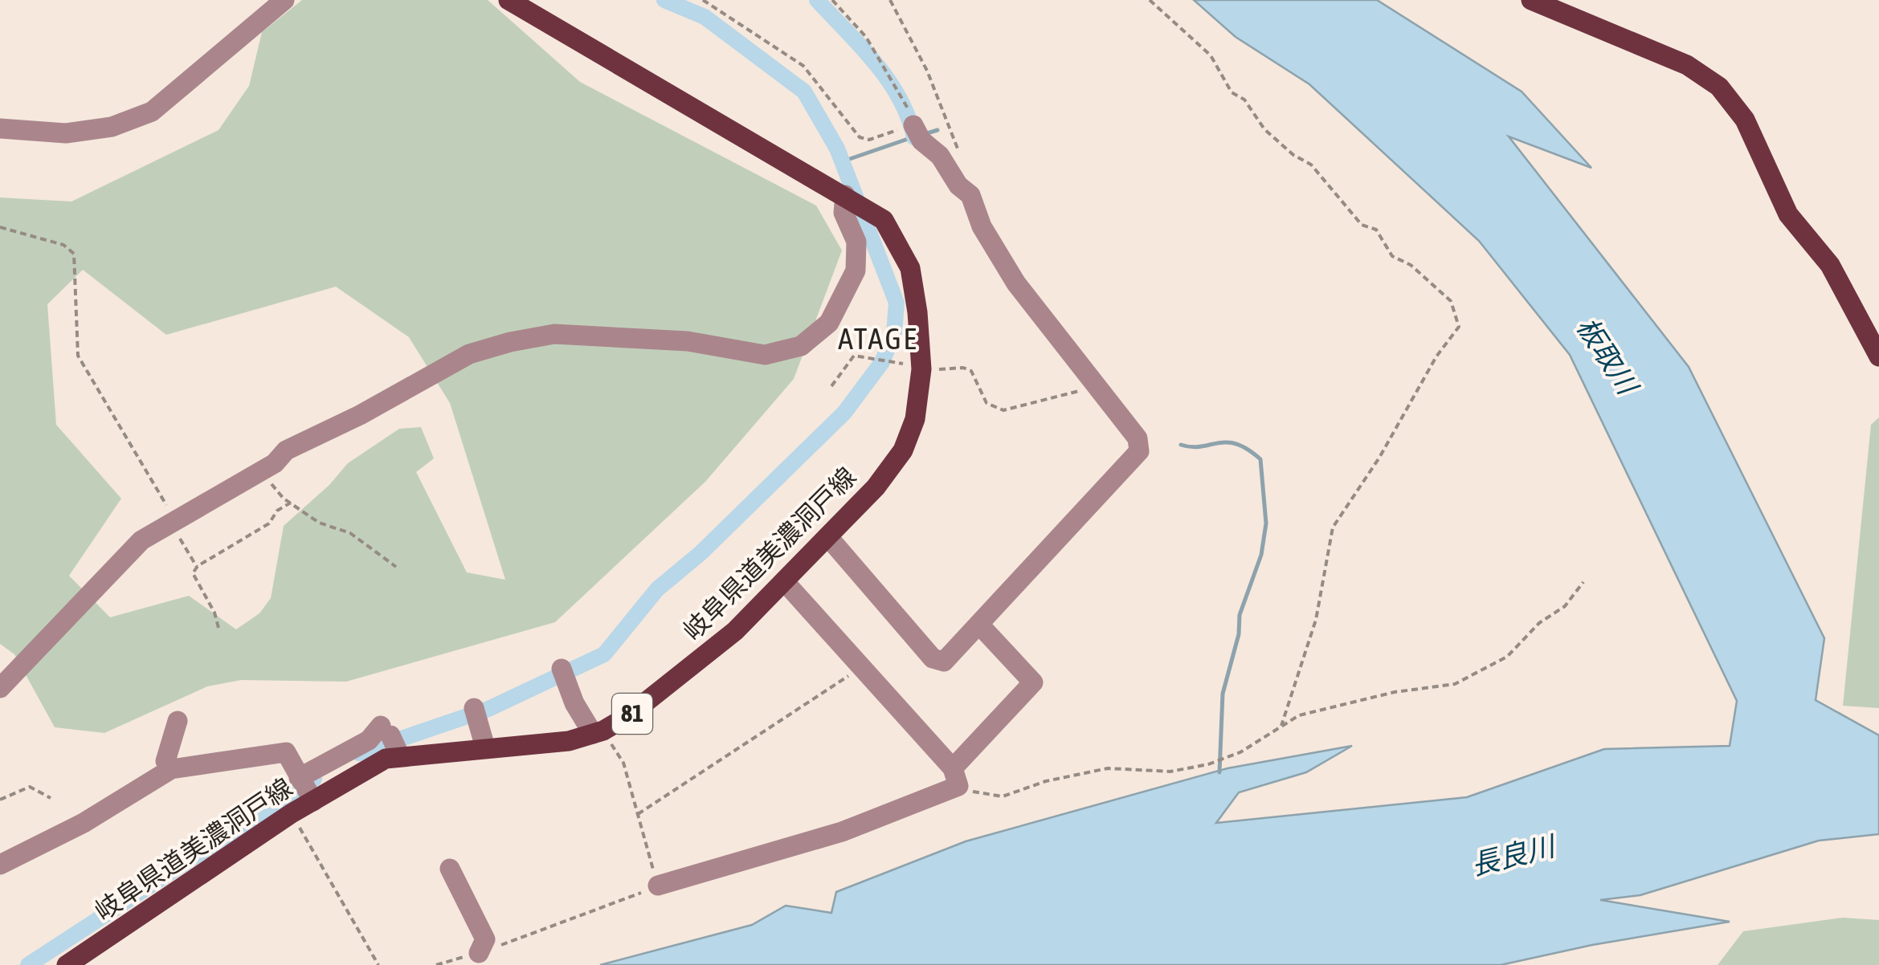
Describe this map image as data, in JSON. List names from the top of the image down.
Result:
{
  "streets": {
    "main road": ["岐阜県道美濃洞戸線", "81"]
  },
  "districts": ["ATAGE"],
  "water": ["板取川", "長良川"]
}
